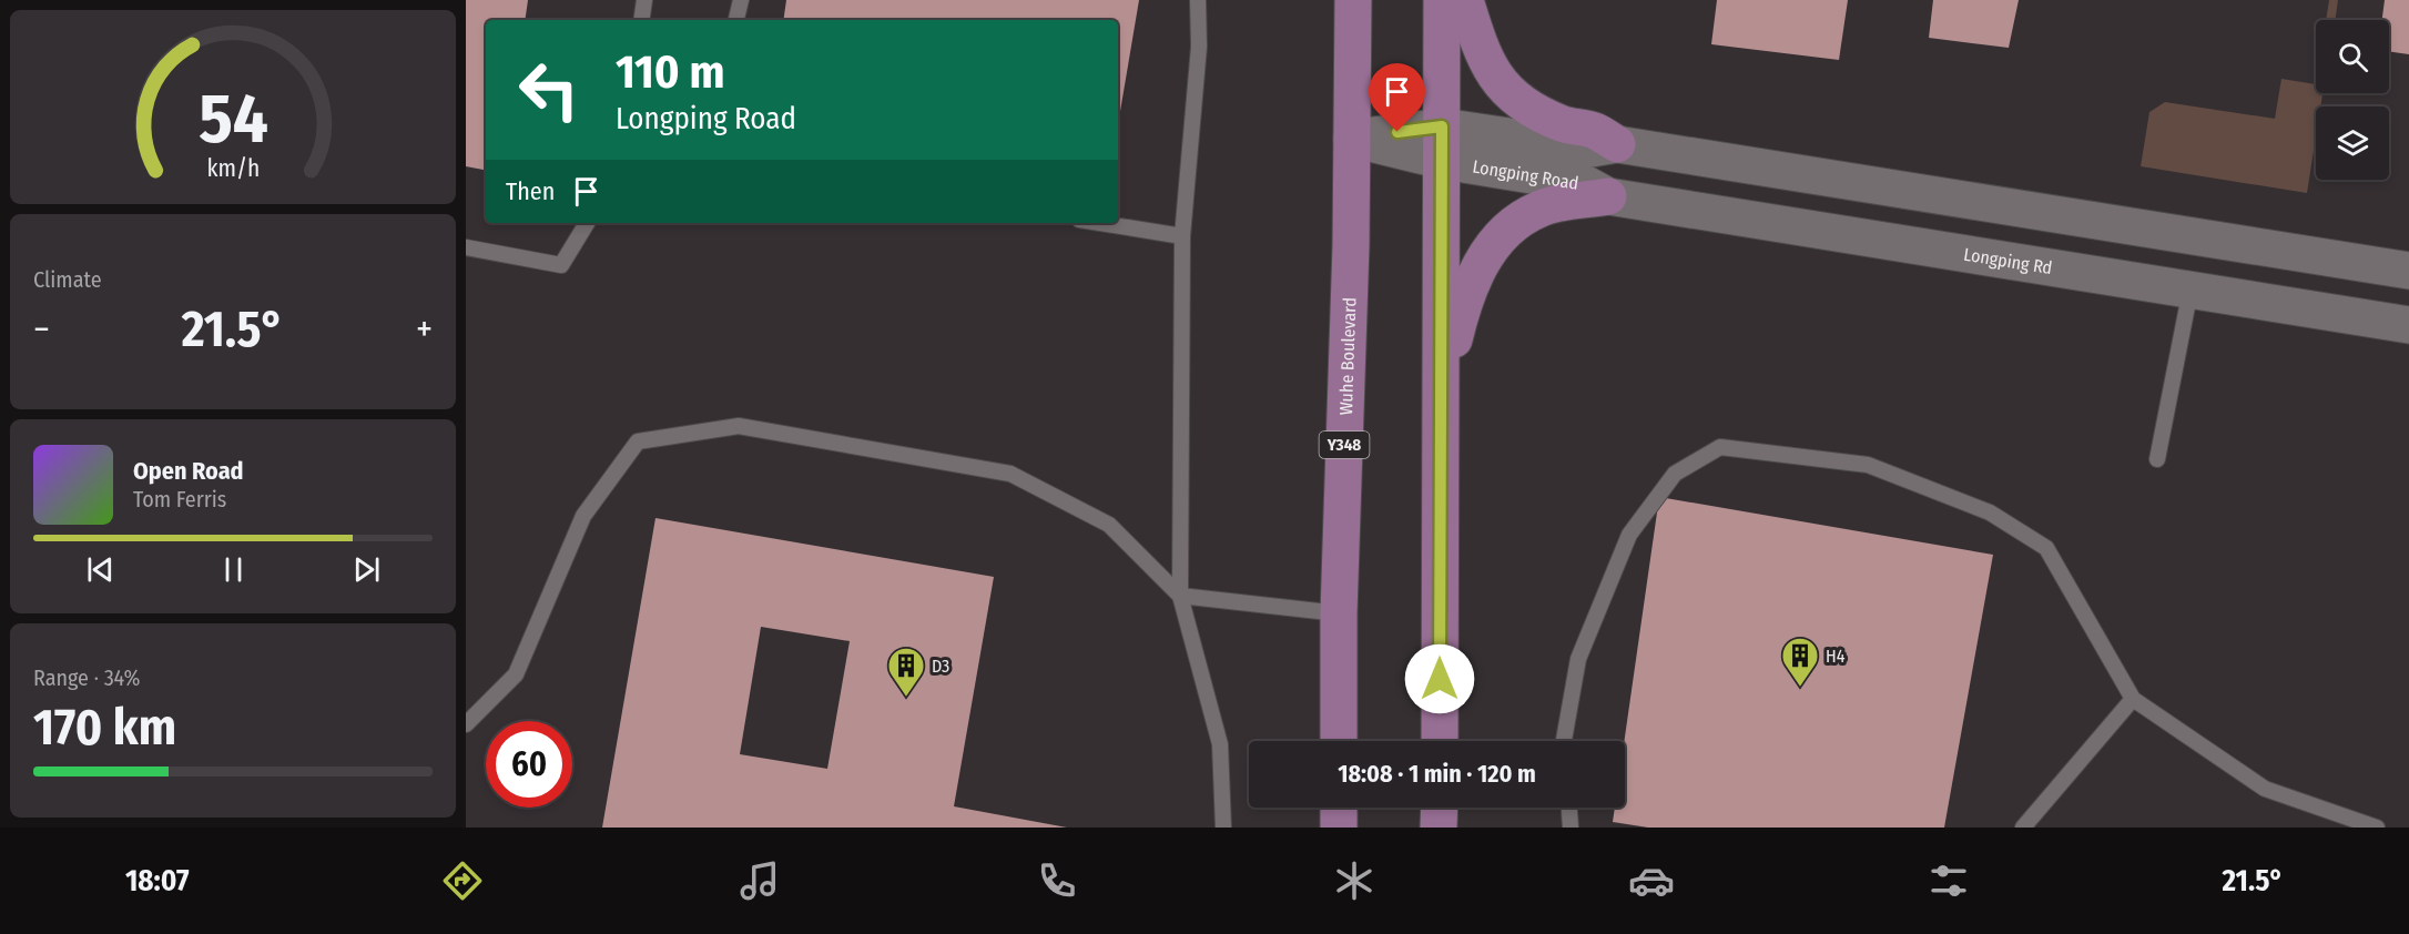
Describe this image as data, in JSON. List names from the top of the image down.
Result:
{
  "streets": {
    "main road": [
      "Longping Road",
      "Longping Rd",
      "Wuhe Boulevard",
      "Y348"
    ]
  },
  "crossings": [
    ["Longping Road", "Longping Rd"],
    ["Longping Road", "Wuhe Boulevard"]
  ],
  "places": {
    "building": ["H4", "D3"]
  },
  "page": {
    "turn": ["110 m", "Longping Road"],
    "then": "Then",
    "tile": [
      "Climate",
      ["Range · 34%", "170 km"]
    ],
    "heat": ["−", "21.5°", "+"],
    "song": ["Open Road", "Tom Ferris"],
    "limit": "60",
    "trip": "18:08 · 1 min · 120 m",
    "tabs": ["18:07", "21.5°"],
    "gauge": ["54", "km/h"]
  }
}
